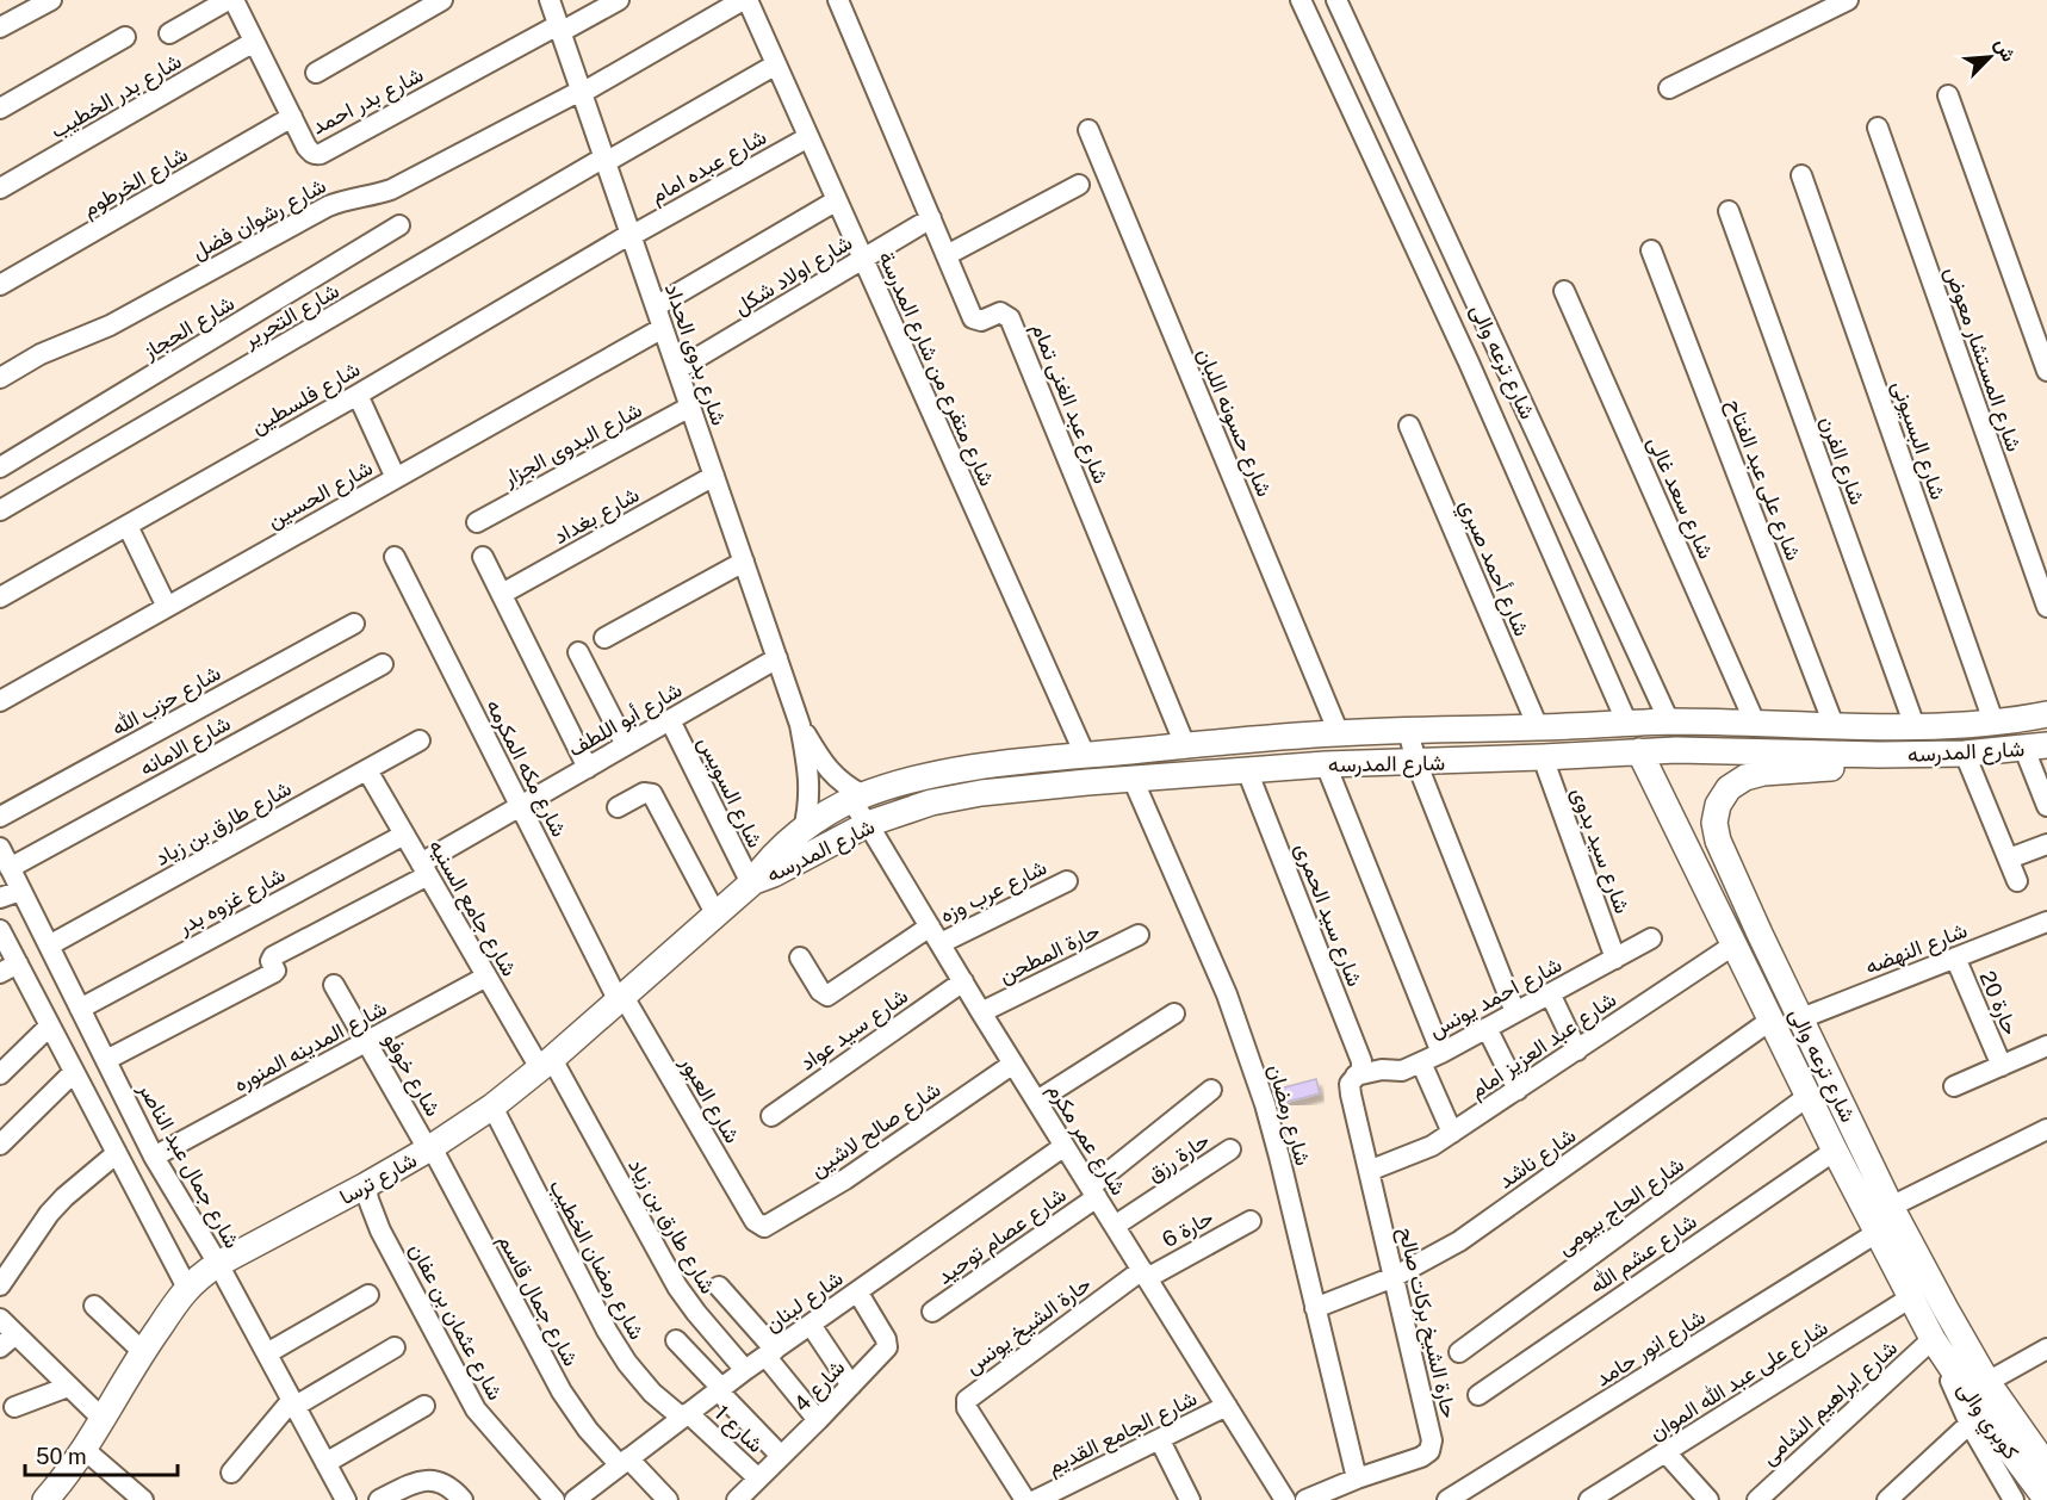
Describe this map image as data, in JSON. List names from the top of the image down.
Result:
{
  "streets": {
    "main road": [
      "شارع ترعه والى",
      "شارع المدرسه",
      "شارع ترسا",
      "كوبري والى"
    ],
    "street": [
      "شارع بدر الخطيب",
      "شارع بدر احمد",
      "شارع عبده امام",
      "شارع الخرطوم",
      "شارع رشوان فضل",
      "شارع اولاد شكل",
      "شارع التحرير",
      "شارع الحجاز",
      "شارع بدوى الحداد",
      "شارع المستشار معوض",
      "شارع متفرع من شارع المدرسة",
      "شارع فلسطين",
      "شارع عبد الغنى تمام",
      "شارع حسونه اللبان",
      "شارع البسيونى",
      "شارع البدوى الجزار",
      "شارع الفرن",
      "شارع على عبد الفتاح",
      "شارع الحسين",
      "شارع سعد غالى",
      "شارع بغداد",
      "شارع أحمد صبري",
      "شارع حزب الله",
      "شارع أبو اللطف",
      "شارع الامانه",
      "شارع مكه المكرمه",
      "شارع السويس",
      "شارع طارق بن زياد",
      "شارع سيد بدوى",
      "شارع عرب وزه",
      "شارع غزوه بدر",
      "شارع جامع السنيه",
      "شارع سيد الحمرى",
      "شارع النهضه",
      "حارة المطحن",
      "شارع احمد يونس",
      "حارة 20",
      "شارع سيد عواد",
      "شارع عبد العزيز امام",
      "شارع المدينه المنوره",
      "شارع خوفو",
      "شارع العبور",
      "شارع رمضان",
      "شارع صالح لاشين",
      "شارع عمر مكرم",
      "حارة رزق",
      "شارع ناشد",
      "شارع جمال عبد الناصر",
      "شارع الحاج بيومى",
      "حارة 6",
      "شارع عصام توحيد",
      "شارع عشم الله",
      "شارع رمضان الخطيب",
      "شارع جمال قاسم",
      "شارع لبنان",
      "شارع عثمان بن عفان",
      "حارة الشيخ بركات صالح",
      "حارة الشيخ يونس",
      "شارع انور حامد",
      "شارع على عبد الله الموان",
      "شارع 4",
      "شارع ابراهيم الشامى",
      "شارع 1",
      "شارع الجامع القديم"
    ]
  },
  "crossings": [
    ["شارع بدر الخطيب", "شارع بدر احمد"],
    ["شارع بدر احمد", "شارع الخرطوم"],
    ["شارع بدر احمد", "شارع بدوى الحداد"],
    ["شارع عبده امام", "شارع بدوى الحداد"],
    ["شارع عبده امام", "شارع متفرع من شارع المدرسة"],
    ["شارع عبده امام", "شارع فلسطين"],
    ["شارع رشوان فضل", "شارع بدوى الحداد"],
    ["شارع رشوان فضل", "شارع متفرع من شارع المدرسة"],
    ["شارع اولاد شكل", "شارع بدوى الحداد"],
    ["شارع اولاد شكل", "شارع متفرع من شارع المدرسة"],
    ["شارع اولاد شكل", "شارع عبد الغنى تمام"],
    ["شارع التحرير", "شارع بدوى الحداد"],
    ["شارع التحرير", "شارع متفرع من شارع المدرسة"],
    ["شارع بدوى الحداد", "شارع فلسطين"],
    ["شارع بدوى الحداد", "شارع البدوى الجزار"],
    ["شارع بدوى الحداد", "شارع الحسين"],
    ["شارع بدوى الحداد", "شارع بغداد"],
    ["شارع بدوى الحداد", "شارع أبو اللطف"],
    ["شارع بدوى الحداد", "شارع المدرسه"],
    ["شارع بدوى الحداد", "شارع عمر مكرم"],
    ["شارع ترعه والى", "شارع المدرسه"],
    ["شارع ترعه والى", "شارع النهضه"],
    ["شارع ترعه والى", "شارع عبد العزيز امام"],
    ["شارع ترعه والى", "شارع ناشد"],
    ["شارع ترعه والى", "شارع الحاج بيومى"],
    ["شارع ترعه والى", "شارع عشم الله"],
    ["شارع ترعه والى", "شارع انور حامد"],
    ["شارع ترعه والى", "شارع على عبد الله الموان"],
    ["شارع ترعه والى", "شارع ابراهيم الشامى"],
    ["شارع ترعه والى", "كوبري والى"],
    ["شارع متفرع من شارع المدرسة", "شارع المدرسه"],
    ["شارع عبد الغنى تمام", "شارع المدرسه"],
    ["شارع حسونه اللبان", "شارع المدرسه"],
    ["شارع البسيونى", "شارع المدرسه"],
    ["شارع الفرن", "شارع المدرسه"],
    ["شارع على عبد الفتاح", "شارع المدرسه"],
    ["شارع سعد غالى", "شارع المدرسه"],
    ["شارع أحمد صبري", "شارع المدرسه"],
    ["شارع أبو اللطف", "شارع مكه المكرمه"],
    ["شارع أبو اللطف", "شارع السويس"],
    ["شارع أبو اللطف", "شارع جامع السنيه"],
    ["شارع أبو اللطف", "شارع جمال عبد الناصر"],
    ["شارع الامانه", "شارع جمال عبد الناصر"],
    ["شارع المدرسه", "شارع السويس"],
    ["شارع المدرسه", "شارع سيد بدوى"],
    ["شارع المدرسه", "شارع سيد الحمرى"],
    ["شارع المدرسه", "شارع رمضان"],
    ["شارع المدرسه", "شارع عمر مكرم"],
    ["شارع المدرسه", "شارع ترسا"],
    ["شارع مكه المكرمه", "شارع العبور"],
    ["شارع مكه المكرمه", "شارع ترسا"],
    ["شارع السويس", "شارع ترسا"],
    ["شارع طارق بن زياد", "شارع جامع السنيه"],
    ["شارع طارق بن زياد", "شارع جمال عبد الناصر"],
    ["شارع طارق بن زياد", "شارع ترسا"],
    ["شارع طارق بن زياد", "شارع لبنان"],
    ["شارع سيد بدوى", "شارع احمد يونس"],
    ["شارع عرب وزه", "شارع عمر مكرم"],
    ["شارع غزوه بدر", "شارع جامع السنيه"],
    ["شارع غزوه بدر", "شارع جمال عبد الناصر"],
    ["شارع جامع السنيه", "شارع المدينه المنوره"],
    ["شارع جامع السنيه", "شارع ترسا"],
    ["شارع سيد الحمرى", "شارع احمد يونس"],
    ["شارع سيد الحمرى", "حارة الشيخ بركات صالح"],
    ["شارع النهضه", "حارة 20"],
    ["حارة المطحن", "شارع عمر مكرم"],
    ["شارع احمد يونس", "حارة الشيخ بركات صالح"],
    ["شارع سيد عواد", "شارع عمر مكرم"],
    ["شارع عبد العزيز امام", "حارة الشيخ بركات صالح"],
    ["شارع المدينه المنوره", "شارع خوفو"],
    ["شارع المدينه المنوره", "شارع جمال عبد الناصر"],
    ["شارع خوفو", "شارع ترسا"],
    ["شارع خوفو", "شارع جمال قاسم"],
    ["شارع العبور", "شارع صالح لاشين"],
    ["شارع العبور", "شارع ترسا"],
    ["شارع رمضان", "شارع ناشد"],
    ["شارع رمضان", "حارة الشيخ بركات صالح"],
    ["شارع صالح لاشين", "شارع عمر مكرم"],
    ["شارع عمر مكرم", "حارة رزق"],
    ["شارع عمر مكرم", "حارة 6"],
    ["شارع عمر مكرم", "شارع عصام توحيد"],
    ["شارع عمر مكرم", "شارع لبنان"],
    ["شارع عمر مكرم", "حارة الشيخ يونس"],
    ["شارع عمر مكرم", "شارع الجامع القديم"],
    ["شارع ناشد", "حارة الشيخ بركات صالح"],
    ["شارع جمال عبد الناصر", "شارع ترسا"],
    ["شارع ترسا", "شارع رمضان الخطيب"],
    ["شارع ترسا", "شارع جمال قاسم"],
    ["شارع ترسا", "شارع عثمان بن عفان"],
    ["حارة 6", "حارة الشيخ يونس"],
    ["شارع رمضان الخطيب", "شارع لبنان"],
    ["شارع رمضان الخطيب", "شارع 1"],
    ["شارع جمال قاسم", "شارع لبنان"],
    ["شارع لبنان", "شارع 4"],
    ["شارع لبنان", "شارع 1"],
    ["شارع 4", "شارع 1"],
    ["شارع ابراهيم الشامى", "كوبري والى"]
  ],
  "scale_bar": "50 m",
  "north": "top right"
}
